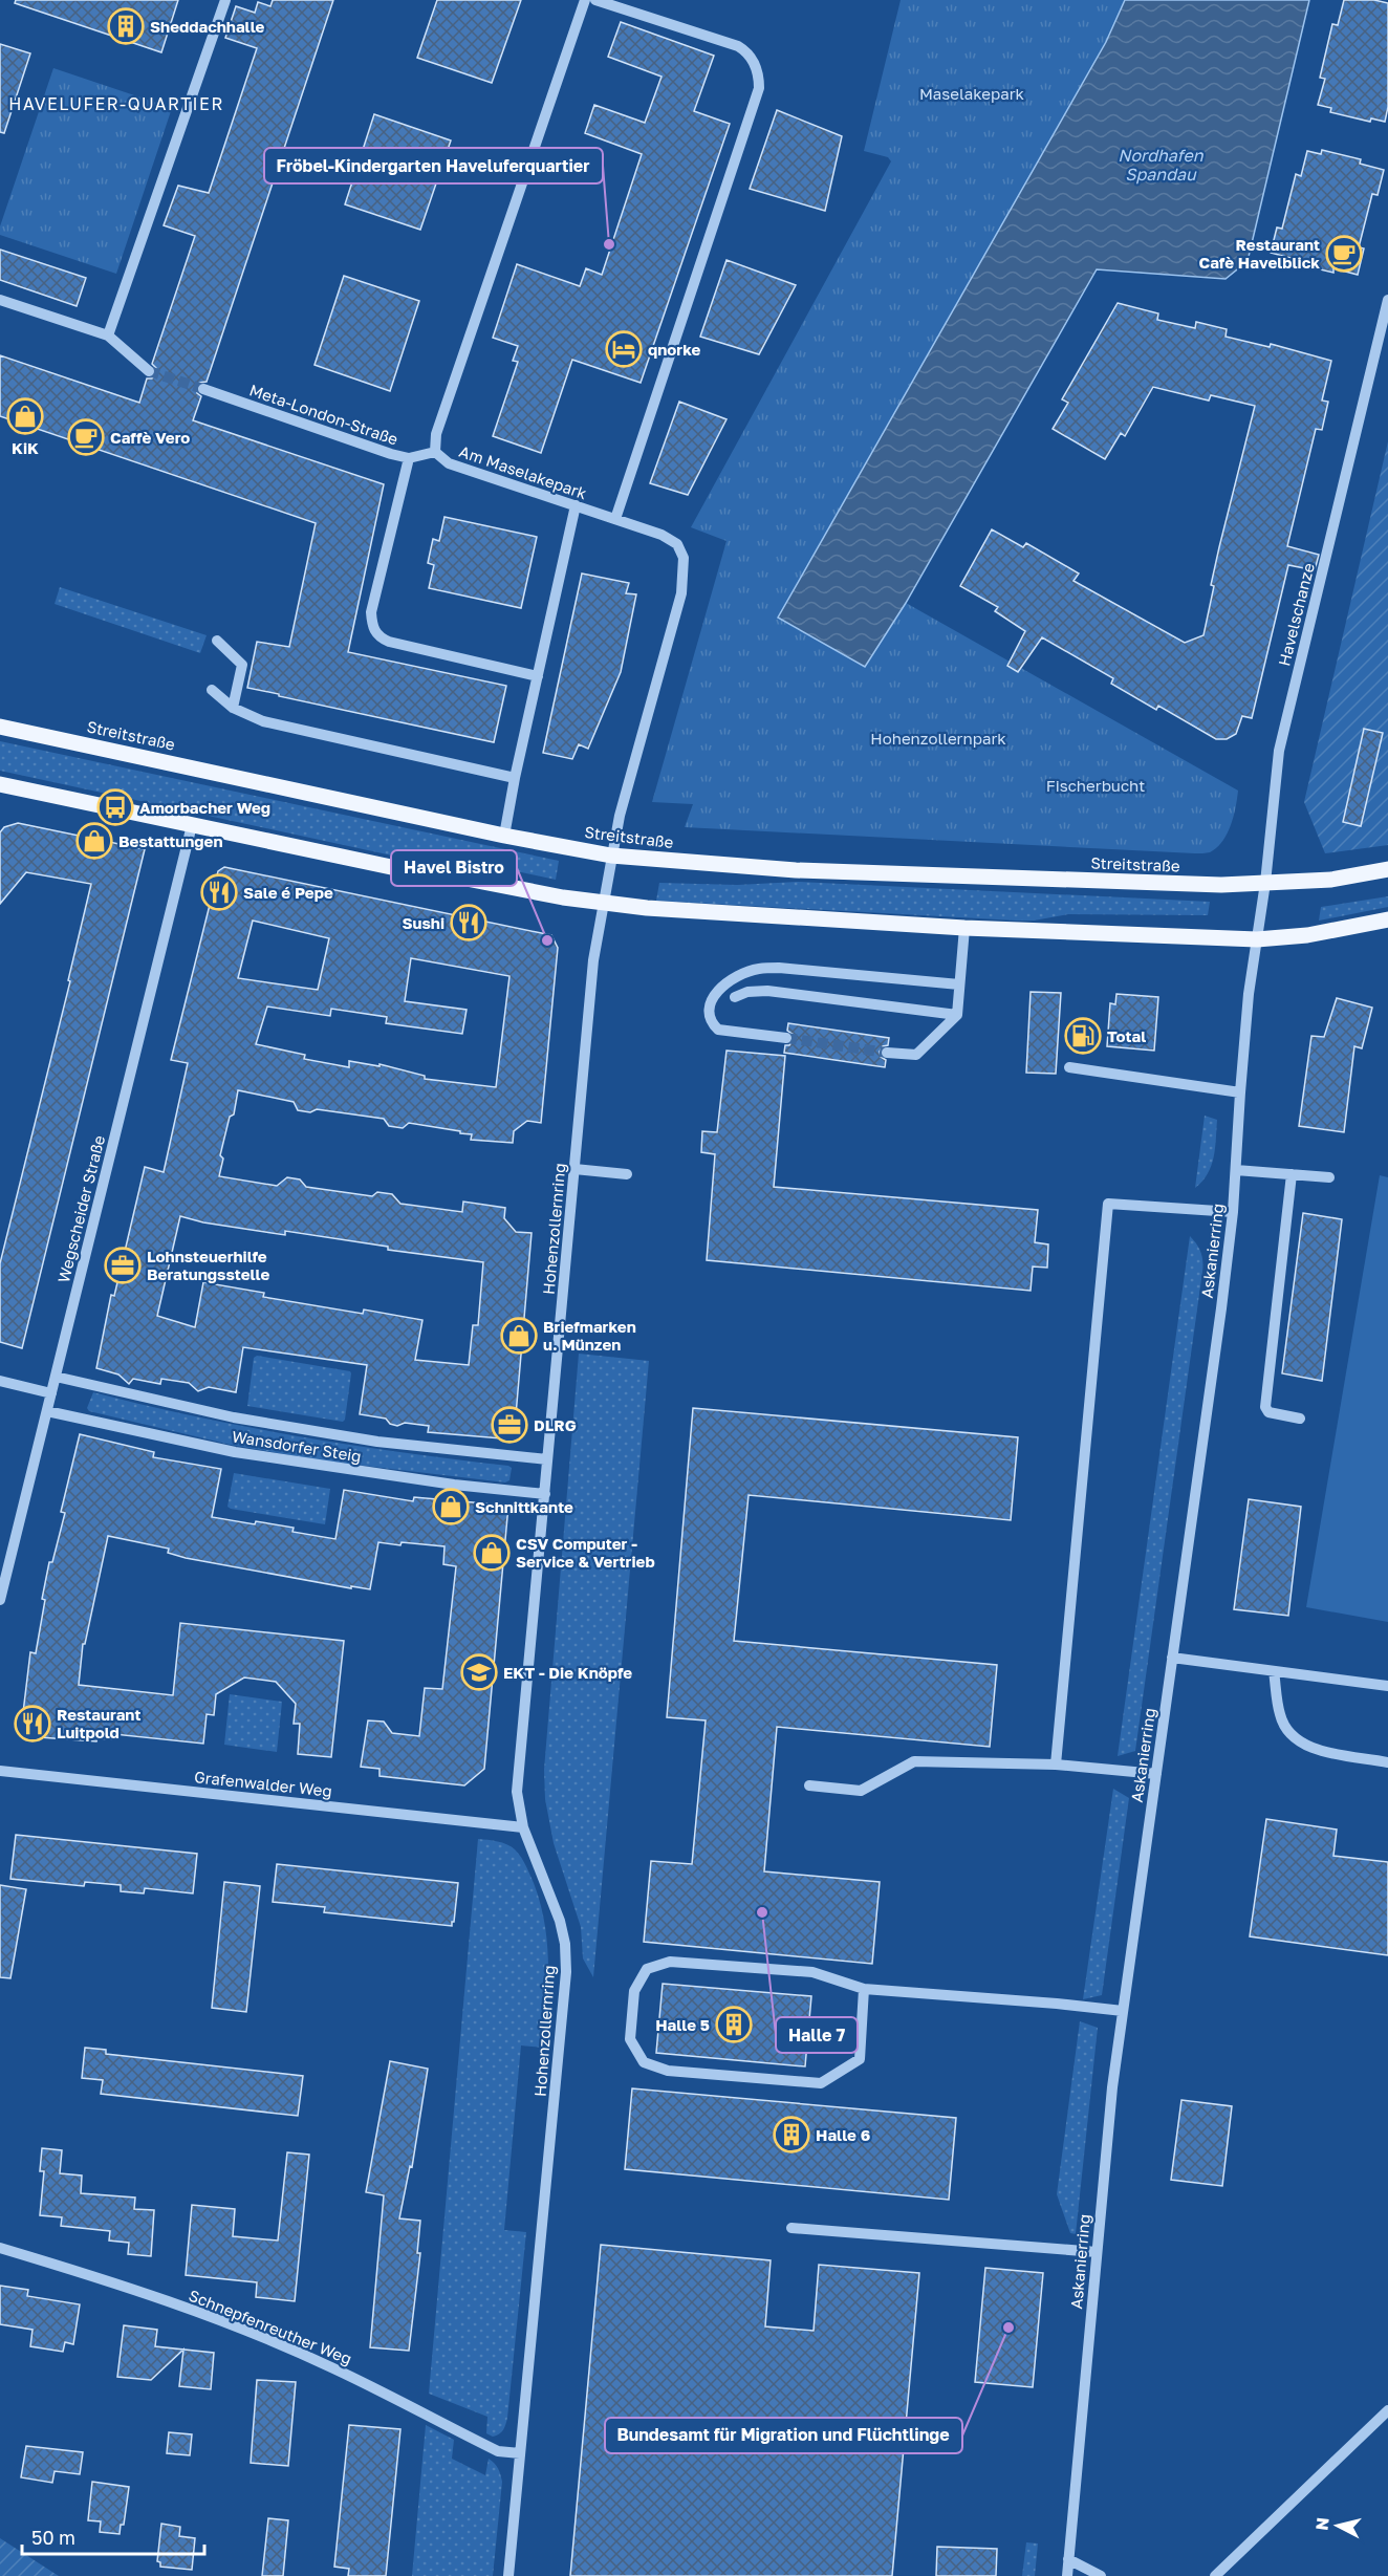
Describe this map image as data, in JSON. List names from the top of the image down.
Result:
{
  "streets": {
    "main road": ["Streitstraße"],
    "street": [
      "Meta-London-Straße",
      "Am Maselakepark",
      "Havelschanze",
      "Wegscheider Straße",
      "Hohenzollernring",
      "Askanierring",
      "Wansdorfer Steig",
      "Grafenwalder Weg",
      "Schnepfenreuther Weg"
    ]
  },
  "crossings": [
    ["Meta-London-Straße", "Am Maselakepark"],
    ["Am Maselakepark", "Streitstraße"],
    ["Am Maselakepark", "Hohenzollernring"],
    ["Havelschanze", "Streitstraße"],
    ["Havelschanze", "Askanierring"],
    ["Streitstraße", "Hohenzollernring"],
    ["Wegscheider Straße", "Wansdorfer Steig"],
    ["Hohenzollernring", "Wansdorfer Steig"],
    ["Hohenzollernring", "Grafenwalder Weg"],
    ["Hohenzollernring", "Schnepfenreuther Weg"]
  ],
  "districts": ["HAVELUFER-QUARTIER"],
  "water": ["Nordhafen Spandau"],
  "parks": ["Maselakepark", "Hohenzollernpark", "Fischerbucht"],
  "places": {
    "building": ["Sheddachhalle", "Halle 5", "Halle 6"],
    "other": [
      "Fröbel-Kindergarten Haveluferquartier",
      "Havel Bistro",
      "Halle 7",
      "Bundesamt für Migration und Flüchtlinge"
    ],
    "cafe": ["Restaurant Cafè Havelblick", "Caffè Vero"],
    "hotel": ["qnorke"],
    "shop": [
      "KiK",
      "Bestattungen",
      "Briefmarken u. Münzen",
      "Schnittkante",
      "CSV Computer - Service & Vertrieb"
    ],
    "bus stop": ["Amorbacher Weg"],
    "restaurant": ["Sale é Pepe", "Sushi", "Restaurant Luitpold"],
    "fuel station": ["Total"],
    "office": ["Lohnsteuerhilfe Beratungsstelle", "DLRG"],
    "school or university": ["EKT - Die Knöpfe"]
  },
  "scale_bar": "50 m",
  "north": "left"
}
